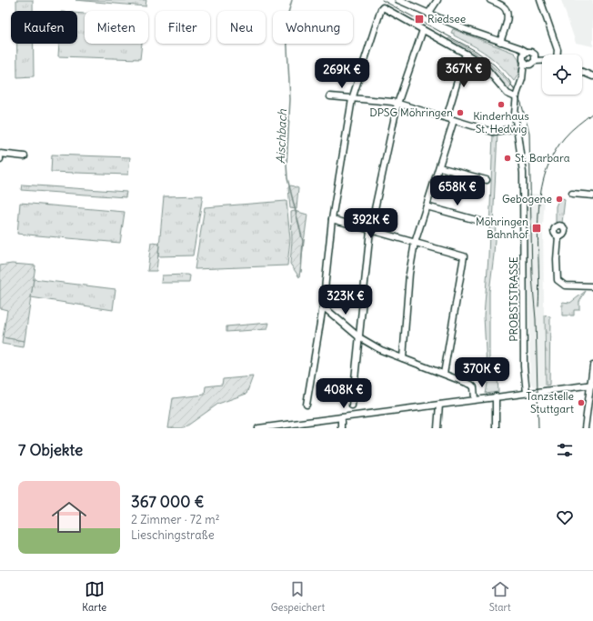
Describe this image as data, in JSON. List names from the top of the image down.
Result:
{
  "streets": {
    "street": ["PROBSTSTRASSE"]
  },
  "water": ["Aischbach"],
  "places": {
    "transit": ["Riedsee", "Möhringen Bahnhof"],
    "other": [
      "Kinderhaus St. Hedwig",
      "DPSG Möhringen",
      "St. Barbara",
      "Gebogene",
      "Tanzstelle Stuttgart"
    ]
  },
  "page": {
    "chip": [
      "Kaufen",
      "Mieten",
      "Filter",
      "Neu",
      "Wohnung"
    ],
    "price": [
      "367K €",
      "269K €",
      "658K €",
      "392K €",
      "323K €",
      "370K €",
      "408K €"
    ],
    "heading": "7 Objekte",
    "list": [
      {
        "name": "367 000 €",
        "note": "2 Zimmer · 72 m² · Lieschingstraße"
      }
    ],
    "tabs": ["Karte", "Gespeichert", "Start"]
  }
}
